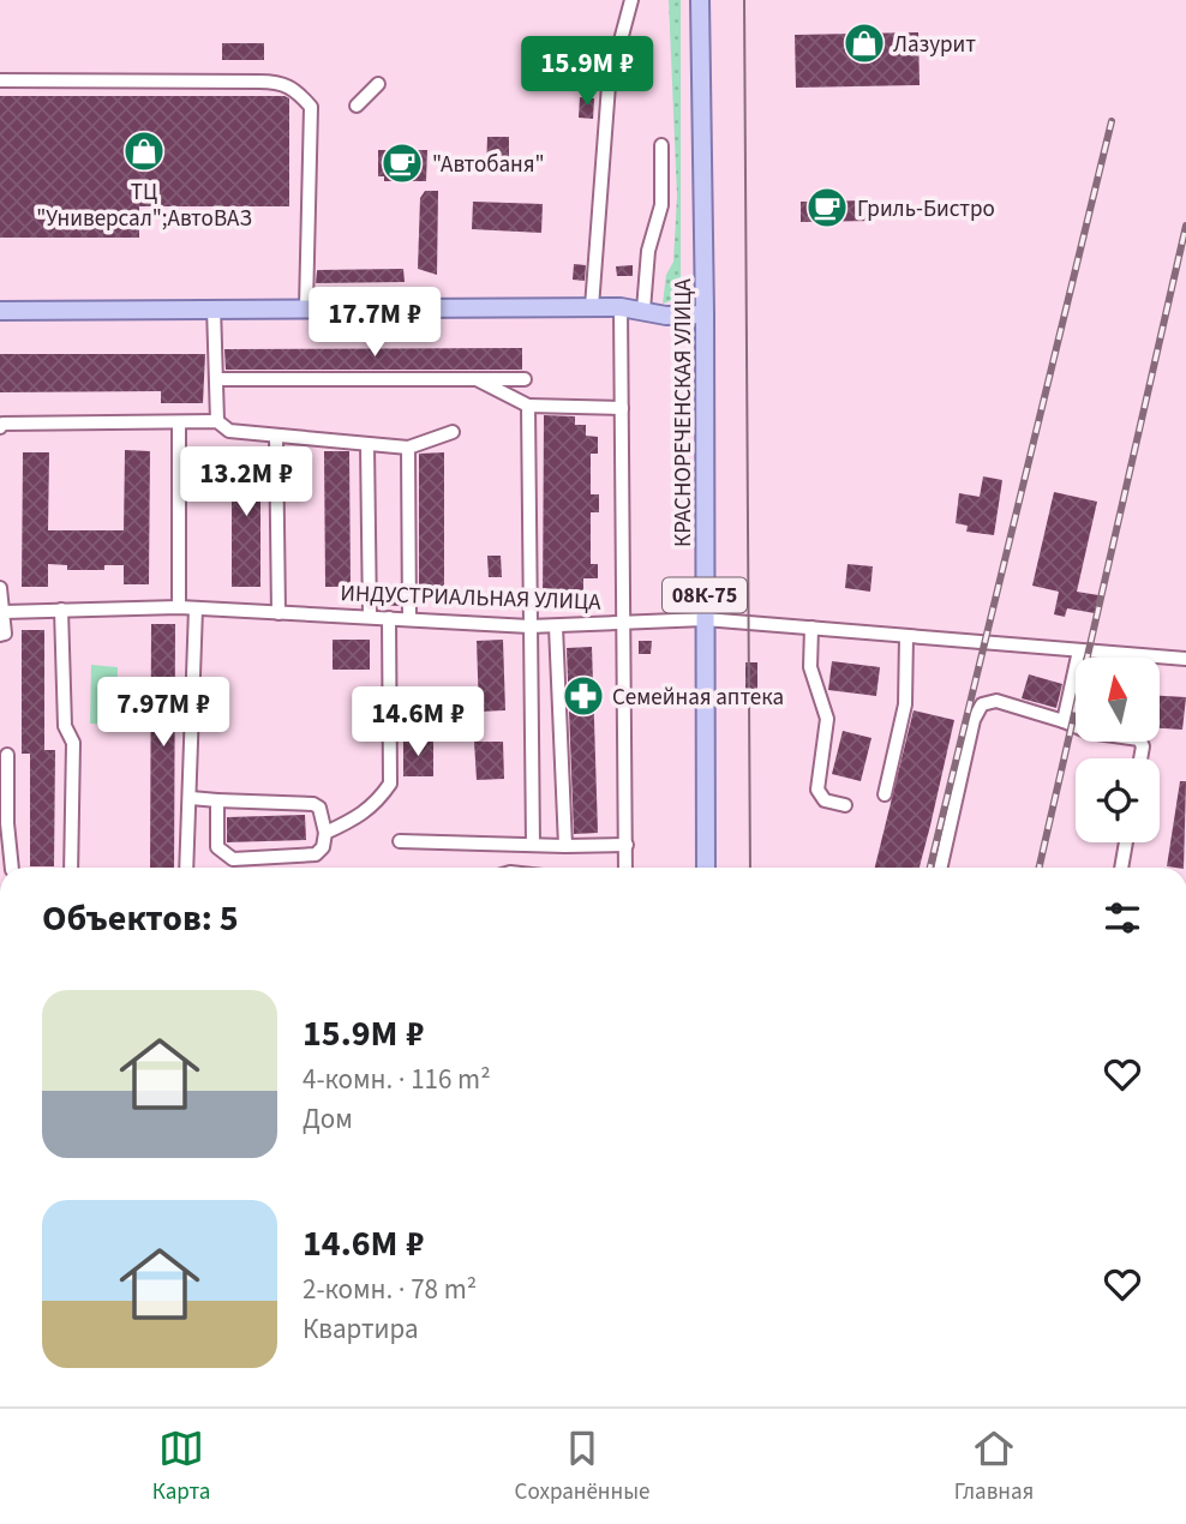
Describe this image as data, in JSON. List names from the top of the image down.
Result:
{
  "streets": {
    "main road": ["КРАСНОРЕЧЕНСКАЯ УЛИЦА", "08К-75"],
    "street": ["ИНДУСТРИАЛЬНАЯ УЛИЦА"]
  },
  "crossings": [
    ["КРАСНОРЕЧЕНСКАЯ УЛИЦА", "ИНДУСТРИАЛЬНАЯ УЛИЦА"]
  ],
  "places": {
    "shop": ["Лазурит", "ТЦ \"Универсал\";АвтоВАЗ"],
    "cafe": ["\"Автобаня\"", "Гриль-Бистро"],
    "pharmacy": ["Семейная аптека"]
  },
  "north": "top",
  "page": {
    "price": [
      "15.9M ₽",
      "17.7M ₽",
      "13.2M ₽",
      "7.97M ₽",
      "14.6M ₽"
    ],
    "heading": "Объектов: 5",
    "list": [
      {
        "name": "15.9M ₽",
        "note": "4-комн. · 116 m² · Дом"
      },
      {
        "name": "14.6M ₽",
        "note": "2-комн. · 78 m² · Квартира"
      }
    ],
    "tabs": ["Карта", "Сохранённые", "Главная"]
  }
}
